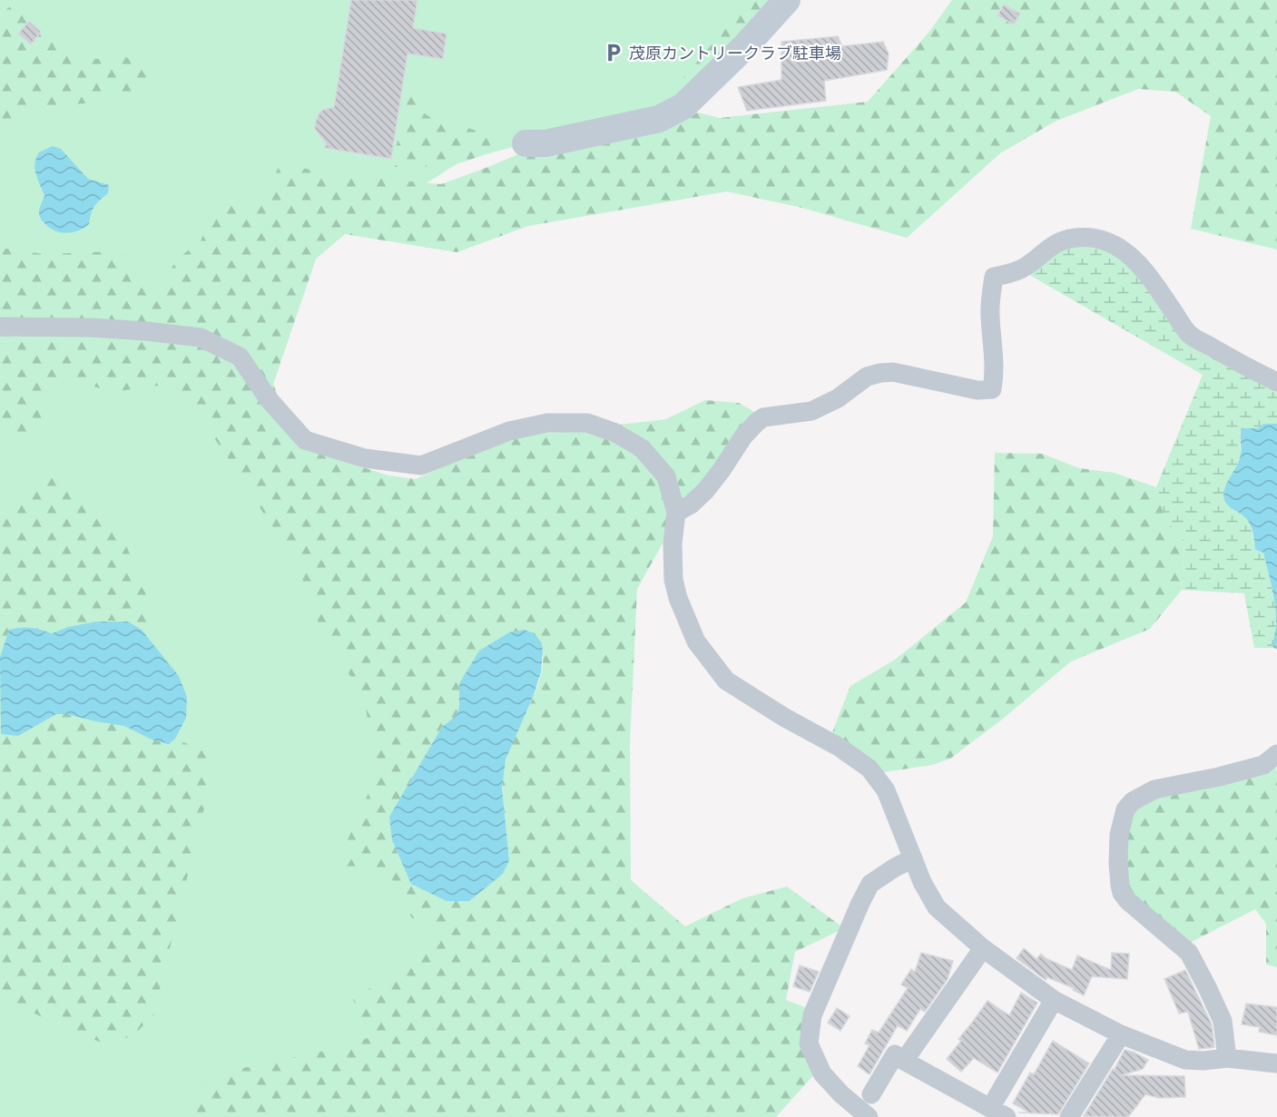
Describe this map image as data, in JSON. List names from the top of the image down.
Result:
{
  "places": {
    "parking": ["茂原カントリークラブ駐車場"]
  }
}
